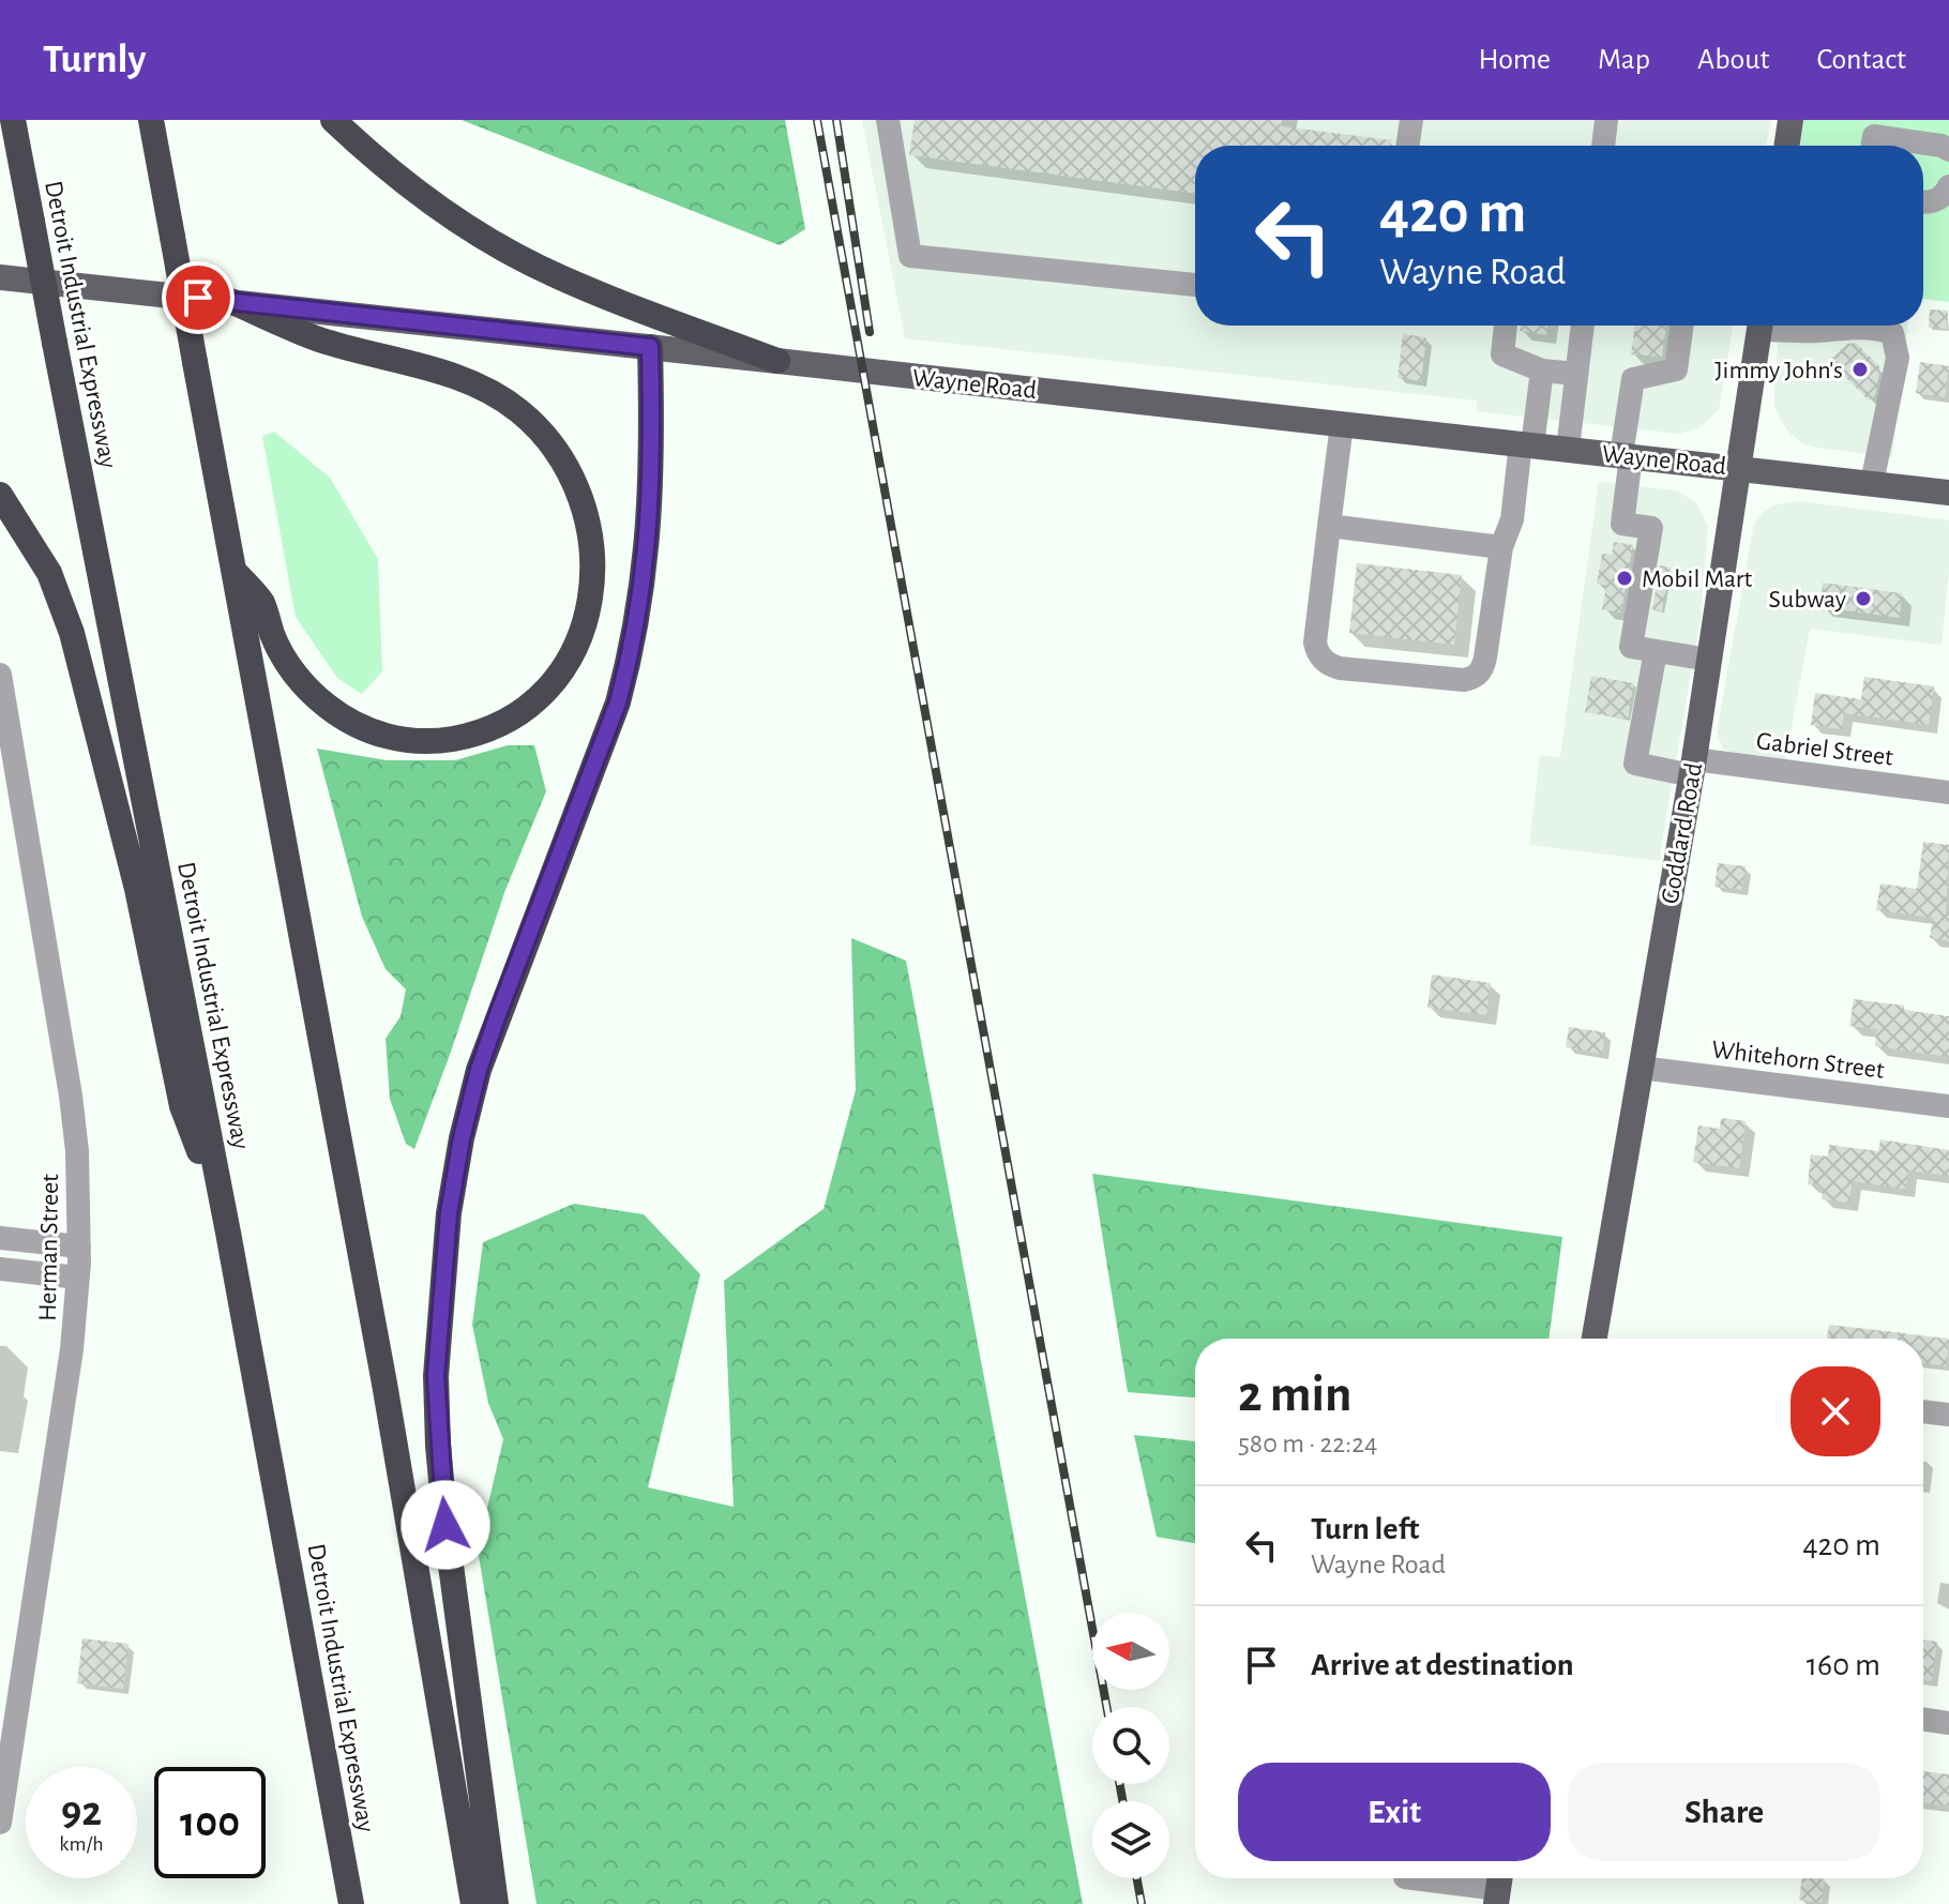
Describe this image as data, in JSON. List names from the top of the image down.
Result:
{
  "streets": {
    "highway": ["Detroit Industrial Expressway"],
    "main road": ["Wayne Road", "Goddard Road"],
    "street": ["Gabriel Street", "Whitehorn Street", "Herman Street"]
  },
  "crossings": [
    ["Wayne Road", "Goddard Road"],
    ["Gabriel Street", "Goddard Road"],
    ["Goddard Road", "Whitehorn Street"]
  ],
  "places": ["Jimmy John's", "Mobil Mart", "Subway"],
  "north": "left",
  "page": {
    "header": "Turnly",
    "nav": [
      "Home",
      "Map",
      "About",
      "Contact"
    ],
    "turn": ["420 m", "Wayne Road"],
    "heading": ["2 min", "580 m · 22:24"],
    "list": [
      {
        "name": "Turn left",
        "note": "Wayne Road",
        "value": "420 m"
      },
      {
        "name": "Arrive at destination",
        "value": "160 m"
      }
    ],
    "buttons": ["Exit", "Share"],
    "speed": "92 km/h",
    "limit": "100"
  }
}
